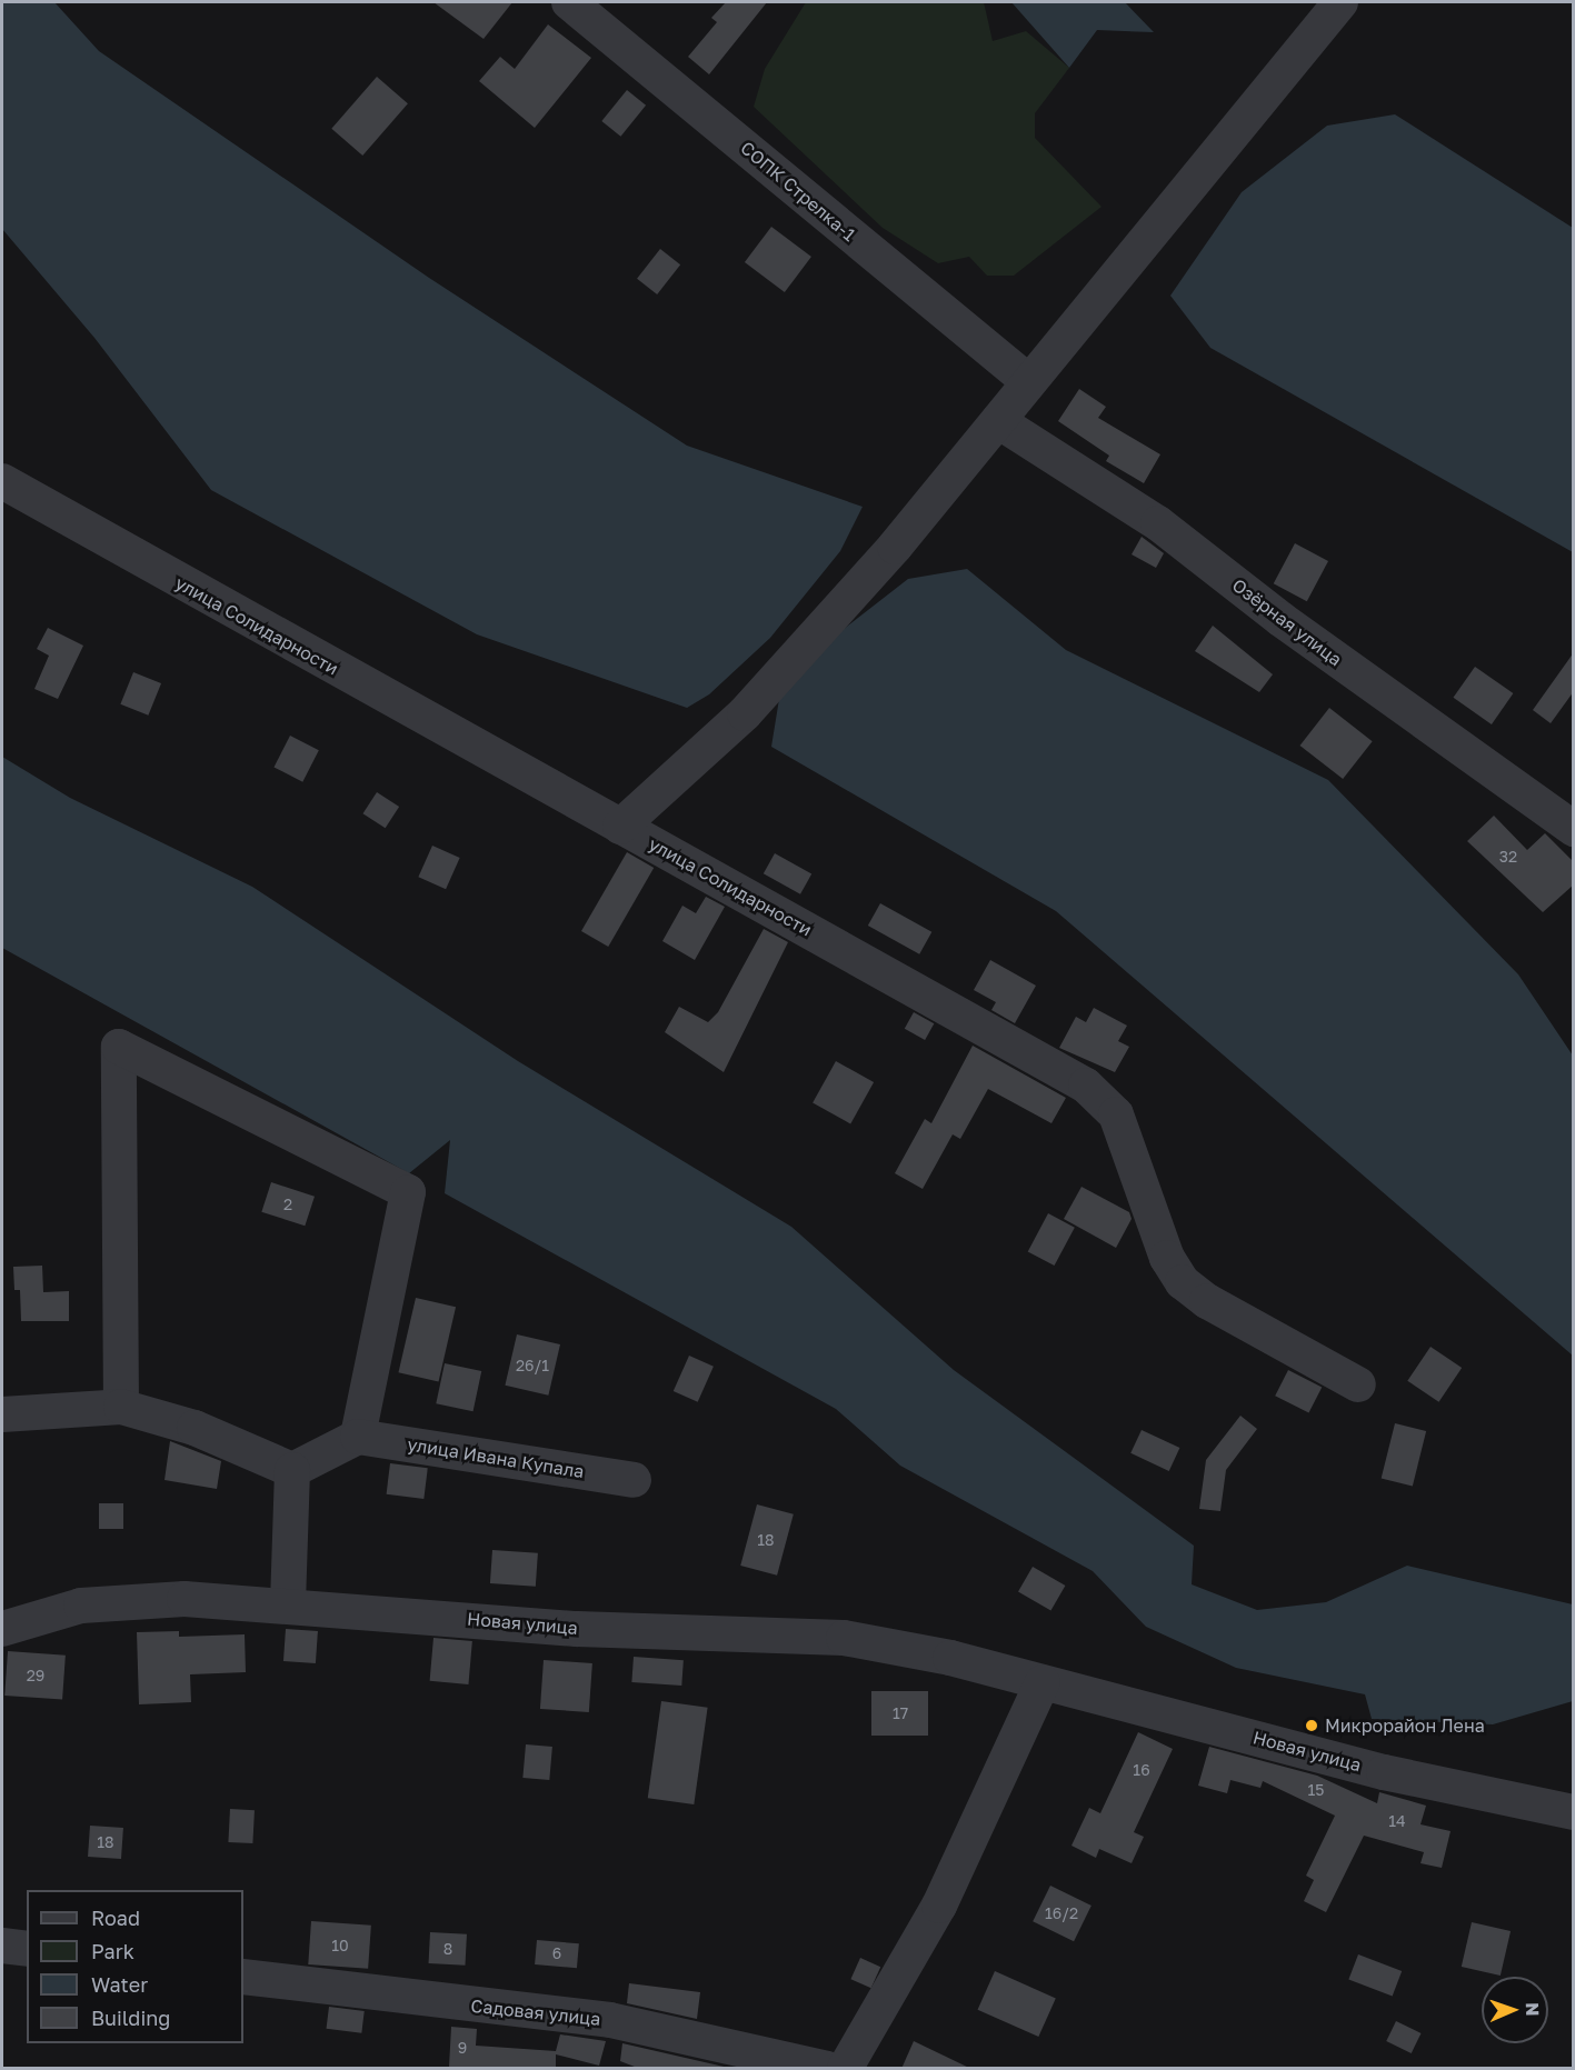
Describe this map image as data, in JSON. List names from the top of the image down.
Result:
{
  "streets": {
    "street": [
      "СОПК Стрелка-1",
      "Озёрная улица",
      "улица Солидарности",
      "улица Ивана Купала",
      "Новая улица",
      "Садовая улица"
    ]
  },
  "places": ["Микрорайон Лена"],
  "house_numbers": [
    "32",
    "2",
    "26/1",
    "18",
    "29",
    "17",
    "16",
    "15",
    "14",
    "18",
    "16/2",
    "10",
    "8",
    "6",
    "9"
  ],
  "legend": [
    "Road",
    "Park",
    "Water",
    "Building"
  ],
  "north": "right"
}
